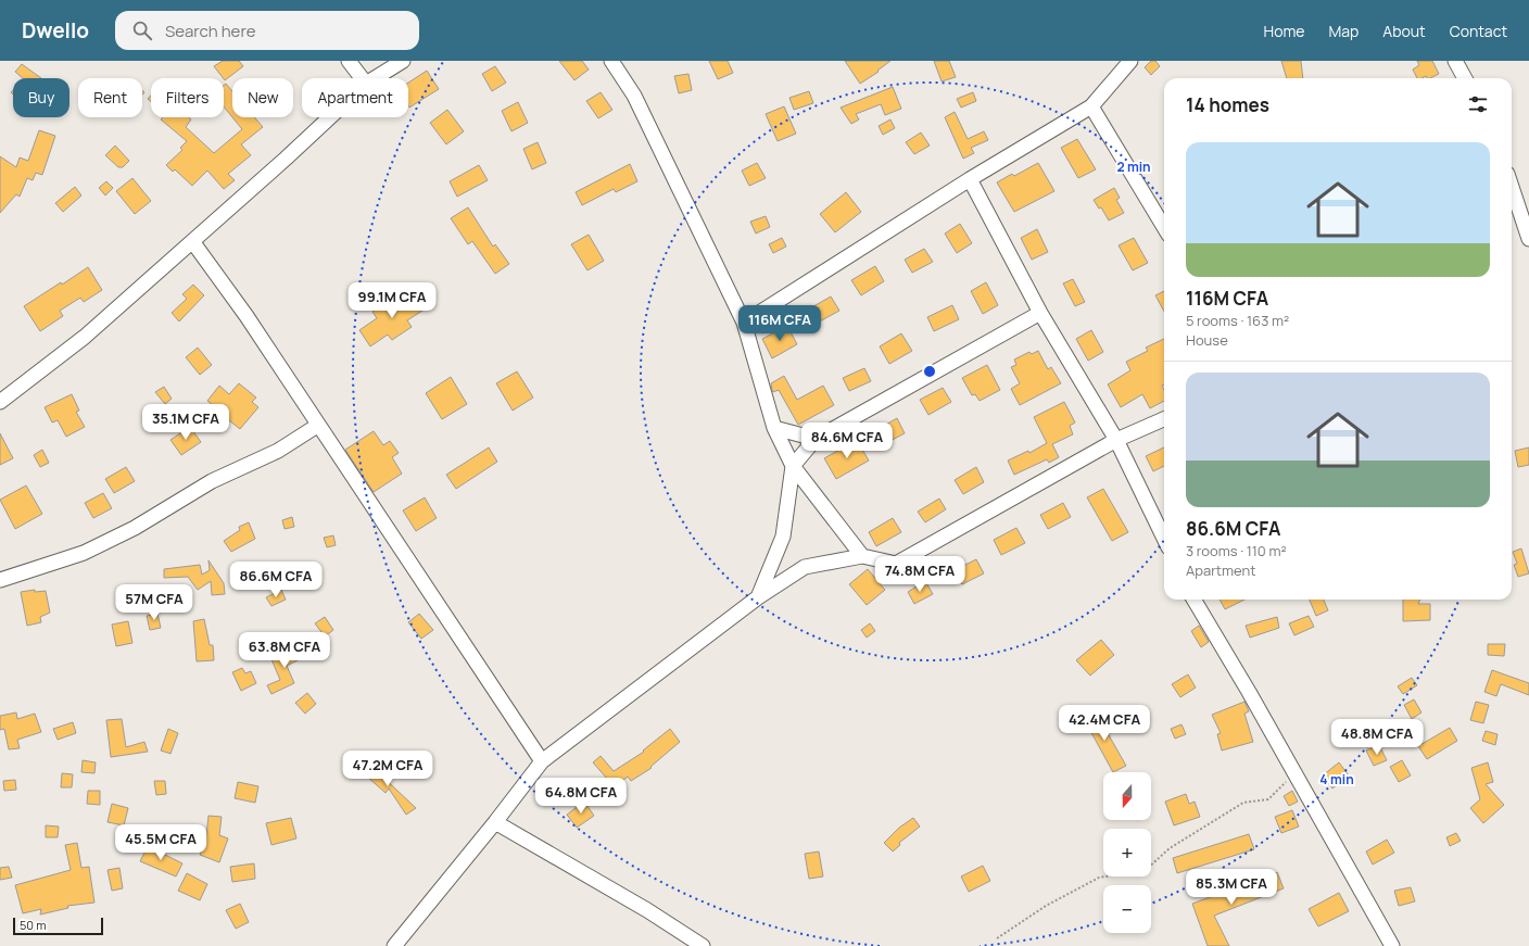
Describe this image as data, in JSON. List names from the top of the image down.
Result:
{
  "scale_bar": "50 m",
  "north": "bottom",
  "page": {
    "header": "Dwello",
    "search": "Search here",
    "nav": [
      "Home",
      "Map",
      "About",
      "Contact"
    ],
    "chip": [
      "Buy",
      "Rent",
      "Filters",
      "New",
      "Apartment"
    ],
    "heading": "14 homes",
    "list": [
      {
        "name": "116M CFA",
        "note": "5 rooms · 163 m² · House"
      },
      {
        "name": "86.6M CFA",
        "note": "3 rooms · 110 m² · Apartment"
      }
    ],
    "price": [
      "99.1M CFA",
      "116M CFA",
      "35.1M CFA",
      "84.6M CFA",
      "74.8M CFA",
      "86.6M CFA",
      "57M CFA",
      "63.8M CFA",
      "42.4M CFA",
      "48.8M CFA",
      "47.2M CFA",
      "64.8M CFA",
      "45.5M CFA",
      "85.3M CFA"
    ],
    "map_buttons": ["+", "−"],
    "scale": "50 m"
  },
  "rings": ["2 min", "4 min"]
}
